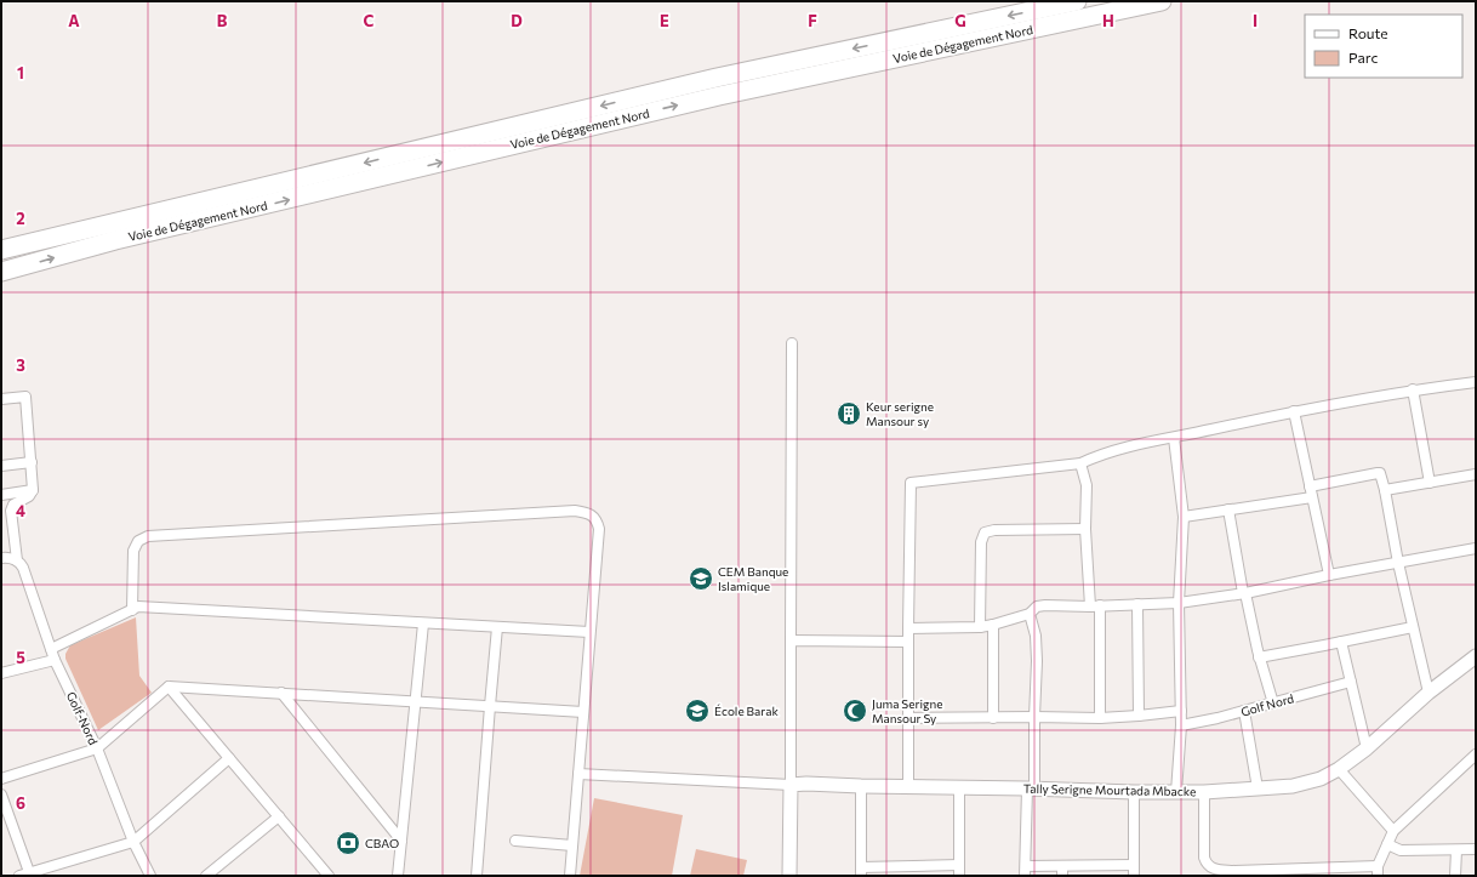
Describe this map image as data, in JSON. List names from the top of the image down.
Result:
{
  "streets": {
    "highway": ["Voie de Dégagement Nord"],
    "street": ["Golf Nord", "Golf-Nord", "Tally Serigne Mourtada Mbacke"]
  },
  "places": {
    "building": ["Keur serigne Mansour sy"],
    "school or university": ["CEM Banque Islamique", "École Barak"],
    "mosque": ["Juma Serigne Mansour Sy"],
    "bank": ["CBAO"]
  },
  "legend": ["Route", "Parc"],
  "grid": {
    "columns": [
      "A",
      "B",
      "C",
      "D",
      "E",
      "F",
      "G",
      "H",
      "I"
    ],
    "rows": [
      "1",
      "2",
      "3",
      "4",
      "5",
      "6"
    ]
  }
}
